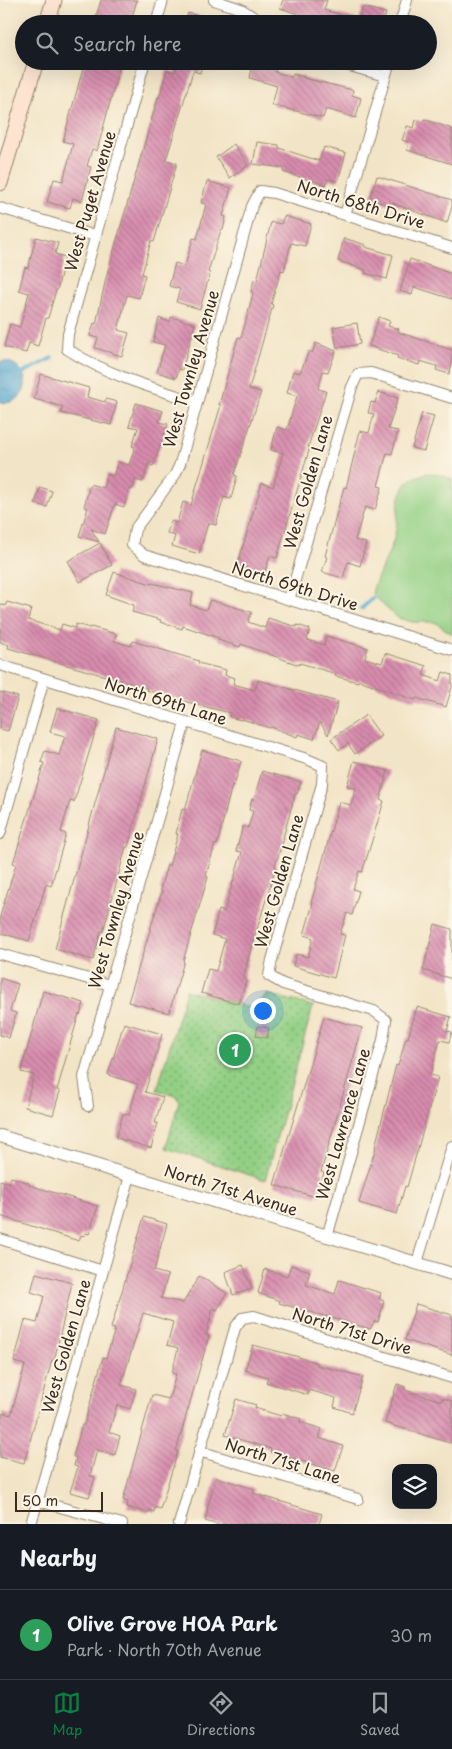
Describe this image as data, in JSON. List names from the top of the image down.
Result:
{
  "streets": {
    "street": [
      "West Puget Avenue",
      "North 68th Drive",
      "West Townley Avenue",
      "West Golden Lane",
      "North 69th Drive",
      "North 69th Lane",
      "West Lawrence Lane",
      "North 71st Avenue",
      "North 71st Drive",
      "North 71st Lane"
    ]
  },
  "crossings": [
    ["West Puget Avenue", "West Townley Avenue"],
    ["North 68th Drive", "West Townley Avenue"],
    ["West Townley Avenue", "North 69th Drive"],
    ["West Townley Avenue", "North 69th Lane"],
    ["West Golden Lane", "North 69th Drive"],
    ["West Golden Lane", "North 69th Lane"],
    ["West Golden Lane", "West Lawrence Lane"],
    ["West Golden Lane", "North 71st Avenue"],
    ["West Lawrence Lane", "North 71st Avenue"],
    ["North 71st Drive", "North 71st Lane"]
  ],
  "scale_bar": "50 m",
  "page": {
    "search": "Search here",
    "pins": "1",
    "scale": "50 m",
    "heading": "Nearby",
    "list": [
      {
        "mark": "1",
        "name": "Olive Grove HOA Park",
        "note": "Park · North 70th Avenue",
        "value": "30 m"
      }
    ],
    "nav": ["Map", "Directions", "Saved"]
  }
}
